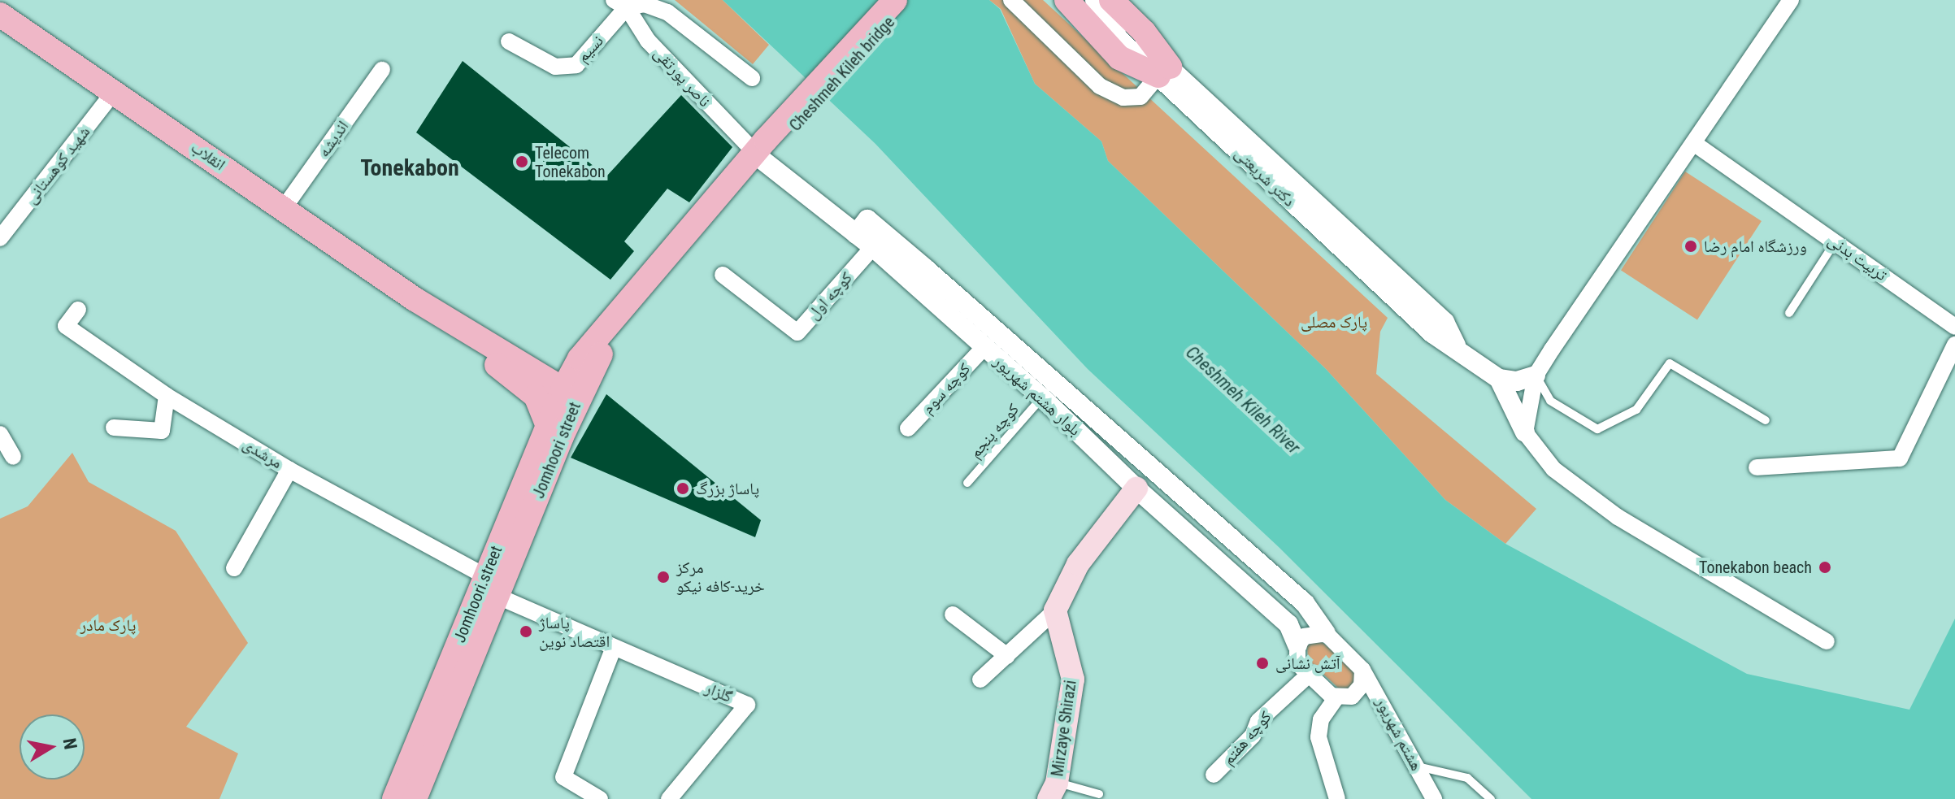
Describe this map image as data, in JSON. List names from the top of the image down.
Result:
{
  "streets": {
    "main road": [
      "Cheshmeh Kileh bridge",
      "انقلاب",
      "Jomhoori street",
      "Jomhoori.street",
      "Mirzaye Shirazi"
    ],
    "street": [
      "نسیم",
      "ناصر پورتقی",
      "اندیشه",
      "شهید کوهستانی",
      "دکتر شریعتی",
      "تربیت بدنی",
      "کوچه اول",
      "کوچه سوم",
      "بلوار هشتم شهریور",
      "مرشدی",
      "گلزار",
      "هشتم شهریور",
      "کوچه هفتم"
    ],
    "lane": ["کوچه پنجم"]
  },
  "crossings": [
    ["نسیم", "ناصر پورتقی"],
    ["Cheshmeh Kileh bridge", "ناصر پورتقی"],
    ["Cheshmeh Kileh bridge", "بلوار هشتم شهریور"],
    ["Cheshmeh Kileh bridge", "Jomhoori street"],
    ["ناصر پورتقی", "بلوار هشتم شهریور"],
    ["ناصر پورتقی", "Jomhoori street"],
    ["اندیشه", "انقلاب"],
    ["انقلاب", "شهید کوهستانی"],
    ["انقلاب", "Jomhoori street"],
    ["انقلاب", "Jomhoori.street"],
    ["کوچه اول", "بلوار هشتم شهریور"],
    ["کوچه سوم", "بلوار هشتم شهریور"],
    ["بلوار هشتم شهریور", "کوچه پنجم"],
    ["بلوار هشتم شهریور", "Jomhoori street"],
    ["بلوار هشتم شهریور", "هشتم شهریور"],
    ["Jomhoori street", "مرشدی"],
    ["Jomhoori street", "Jomhoori.street"],
    ["Jomhoori street", "گلزار"],
    ["مرشدی", "Jomhoori.street"],
    ["مرشدی", "گلزار"],
    ["Jomhoori.street", "گلزار"]
  ],
  "districts": ["Tonekabon"],
  "water": ["Cheshmeh Kileh River"],
  "parks": ["پارک مصلی", "پارک مادر"],
  "places": [
    "Telecom Tonekabon",
    "ورزشگاه امام رضا",
    "پاساژ بزرگ",
    "Tonekabon beach",
    "مرکز خرید-کافه نیکو",
    "پاساژ اقتصاد نوین",
    "آتش نشانی"
  ],
  "north": "right"
}
